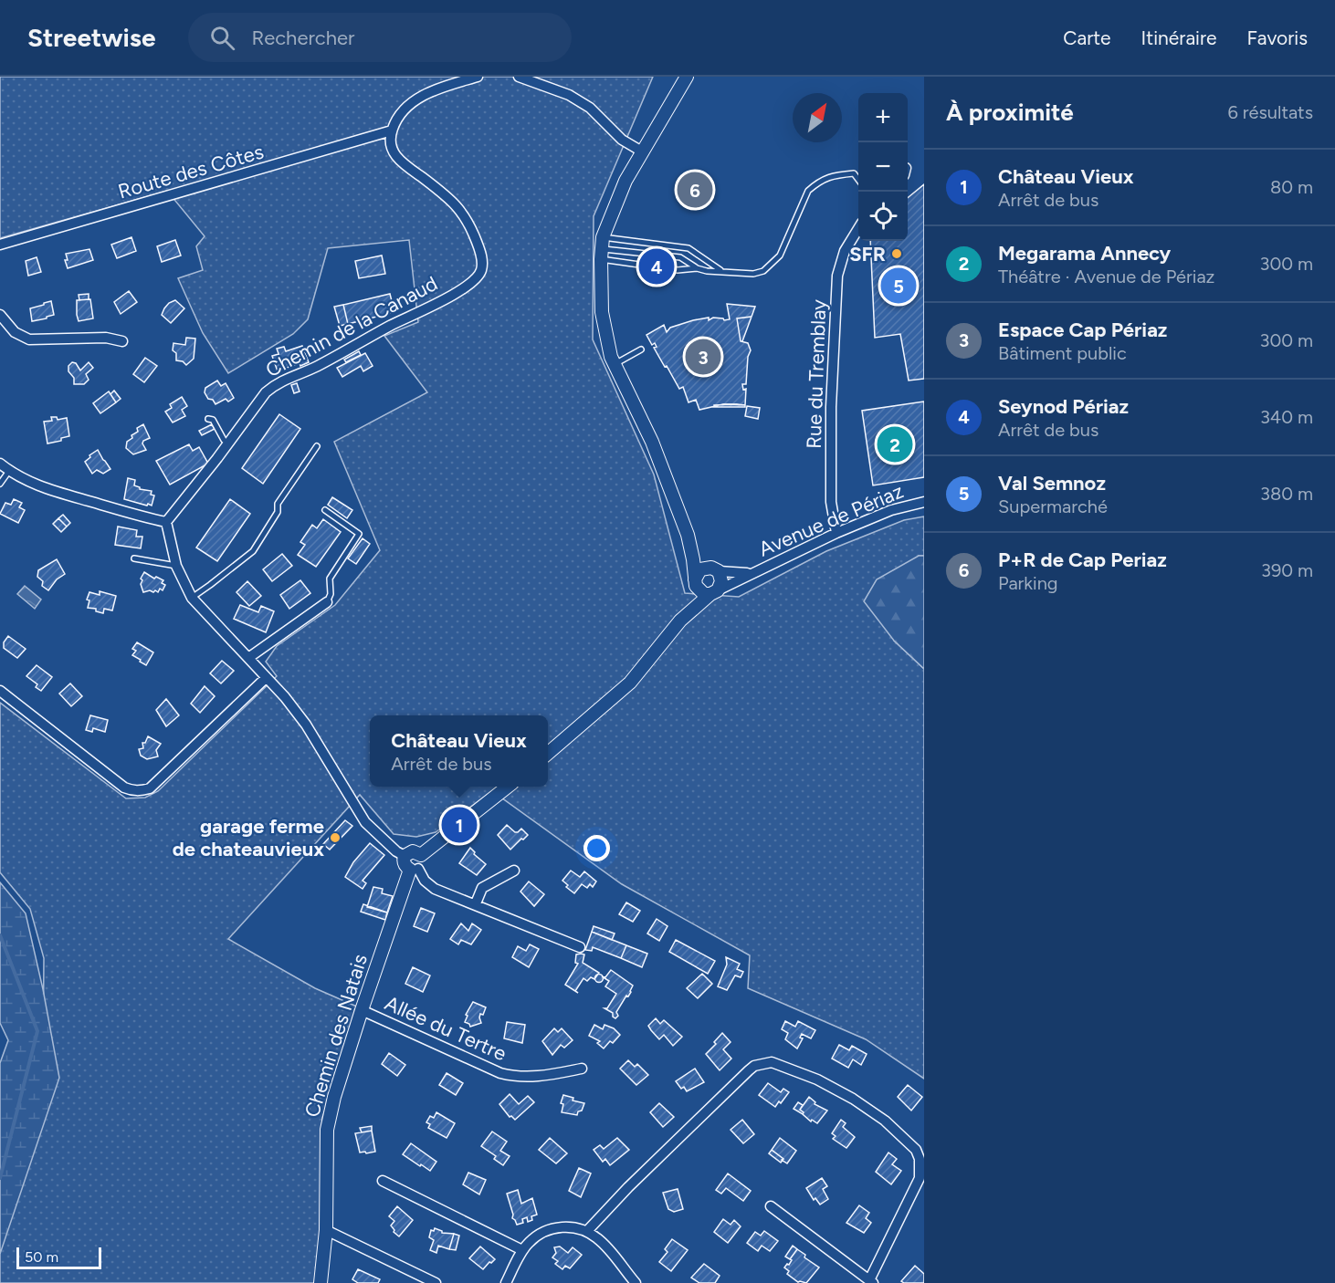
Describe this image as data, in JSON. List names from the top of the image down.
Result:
{
  "streets": {
    "street": [
      "Route des Côtes",
      "Chemin de la Canaud",
      "Rue du Tremblay",
      "Avenue de Périaz",
      "Allée du Tertre",
      "Chemin des Natais"
    ]
  },
  "crossings": [
    ["Route des Côtes", "Chemin de la Canaud"],
    ["Rue du Tremblay", "Avenue de Périaz"],
    ["Allée du Tertre", "Chemin des Natais"]
  ],
  "places": ["SFR", "garage ferme de chateauvieux"],
  "scale_bar": "50 m",
  "north": "top right",
  "page": {
    "header": "Streetwise",
    "search": "Rechercher",
    "nav": ["Carte", "Itinéraire", "Favoris"],
    "heading": ["À proximité", "6 résultats"],
    "map_buttons": ["+", "−"],
    "list": [
      {
        "mark": "1",
        "name": "Château Vieux",
        "note": "Arrêt de bus",
        "value": "80 m"
      },
      {
        "mark": "2",
        "name": "Megarama Annecy",
        "note": "Théâtre · Avenue de Périaz",
        "value": "300 m"
      },
      {
        "mark": "3",
        "name": "Espace Cap Périaz",
        "note": "Bâtiment public",
        "value": "300 m"
      },
      {
        "mark": "4",
        "name": "Seynod Périaz",
        "note": "Arrêt de bus",
        "value": "340 m"
      },
      {
        "mark": "5",
        "name": "Val Semnoz",
        "note": "Supermarché",
        "value": "380 m"
      },
      {
        "mark": "6",
        "name": "P+R de Cap Periaz",
        "note": "Parking",
        "value": "390 m"
      }
    ],
    "pins": [
      "6",
      "4",
      "5",
      "3",
      "2",
      "1"
    ],
    "popup": ["Château Vieux", "Arrêt de bus"],
    "scale": "50 m"
  }
}
